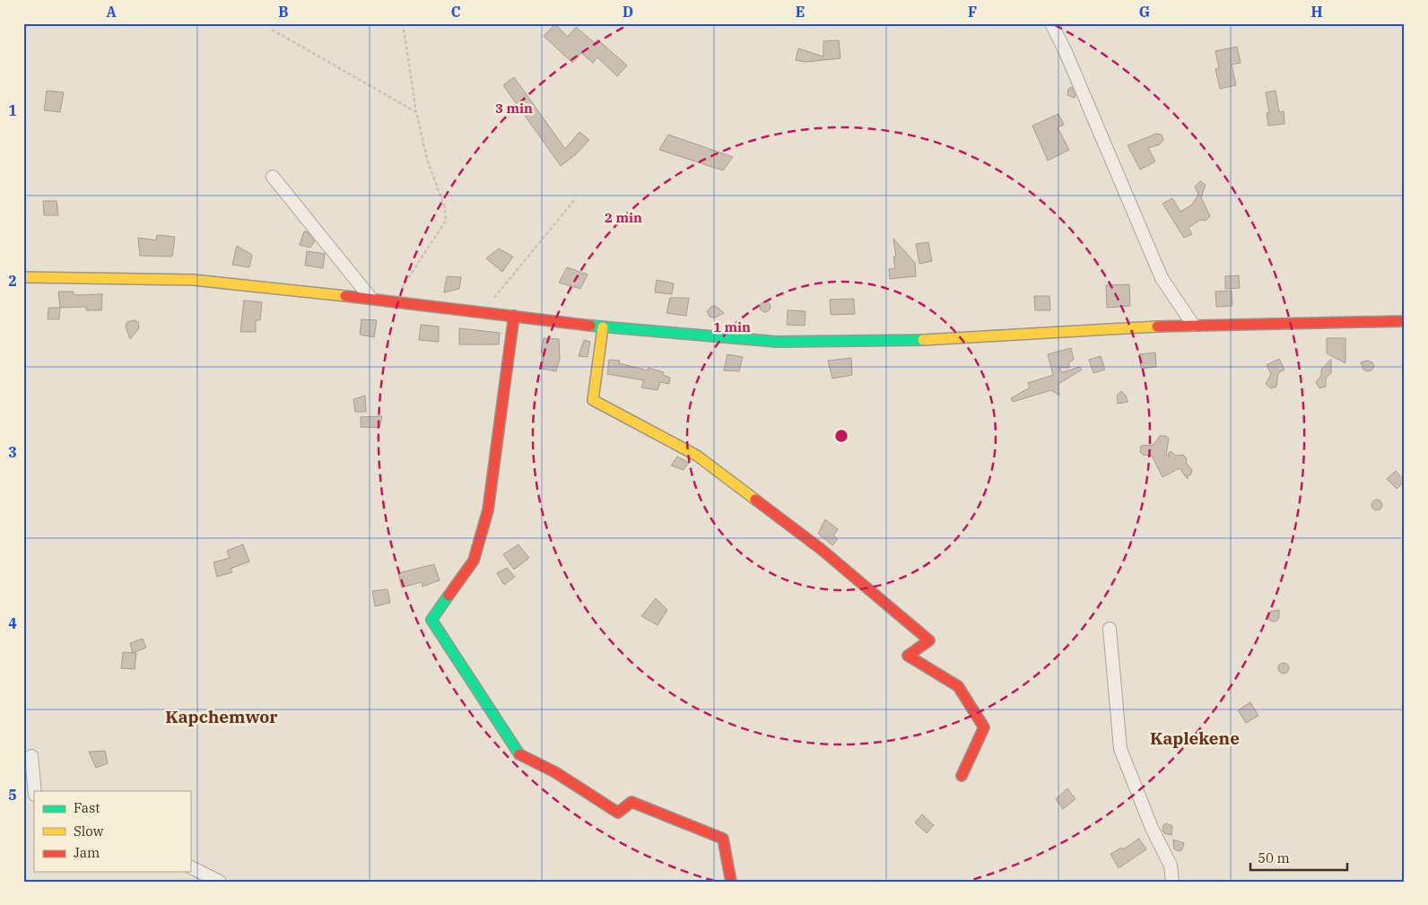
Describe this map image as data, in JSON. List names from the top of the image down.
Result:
{
  "districts": ["Kapchemwor", "Kaplekene"],
  "legend": ["Fast", "Slow", "Jam"],
  "scale_bar": "50 m",
  "grid": {
    "columns": [
      "A",
      "B",
      "C",
      "D",
      "E",
      "F",
      "G",
      "H"
    ],
    "rows": [
      "1",
      "2",
      "3",
      "4",
      "5"
    ]
  },
  "rings": ["3 min", "2 min", "1 min"]
}
